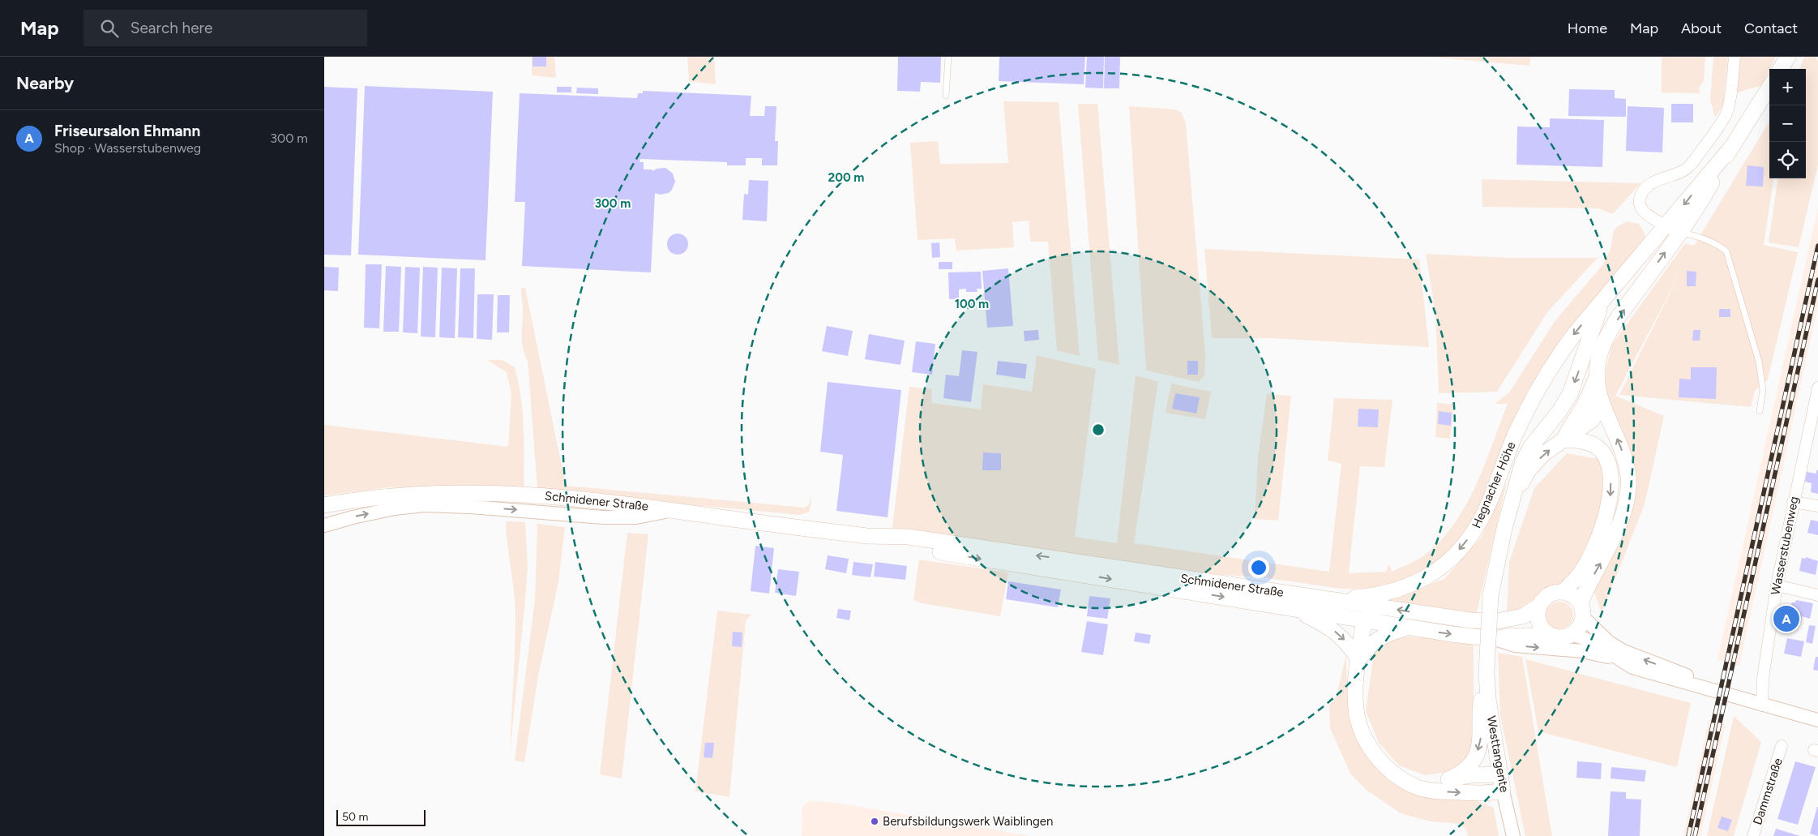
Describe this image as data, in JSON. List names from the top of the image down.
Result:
{
  "streets": {
    "main road": ["Hegnacher Höhe", "Schmidener Straße", "Westtangente"],
    "street": ["Wasserstubenweg", "Dammstraße"]
  },
  "crossings": [
    ["Hegnacher Höhe", "Schmidener Straße"],
    ["Hegnacher Höhe", "Westtangente"],
    ["Schmidener Straße", "Wasserstubenweg"]
  ],
  "places": ["Berufsbildungswerk Waiblingen"],
  "scale_bar": "50 m",
  "page": {
    "header": "Map",
    "search": "Search here",
    "nav": [
      "Home",
      "Map",
      "About",
      "Contact"
    ],
    "heading": "Nearby",
    "map_buttons": ["+", "−"],
    "list": [
      {
        "mark": "A",
        "name": "Friseursalon Ehmann",
        "note": "Shop · Wasserstubenweg",
        "value": "300 m"
      }
    ],
    "pins": "A",
    "scale": "50 m"
  },
  "rings": ["200 m", "300 m", "100 m"]
}
